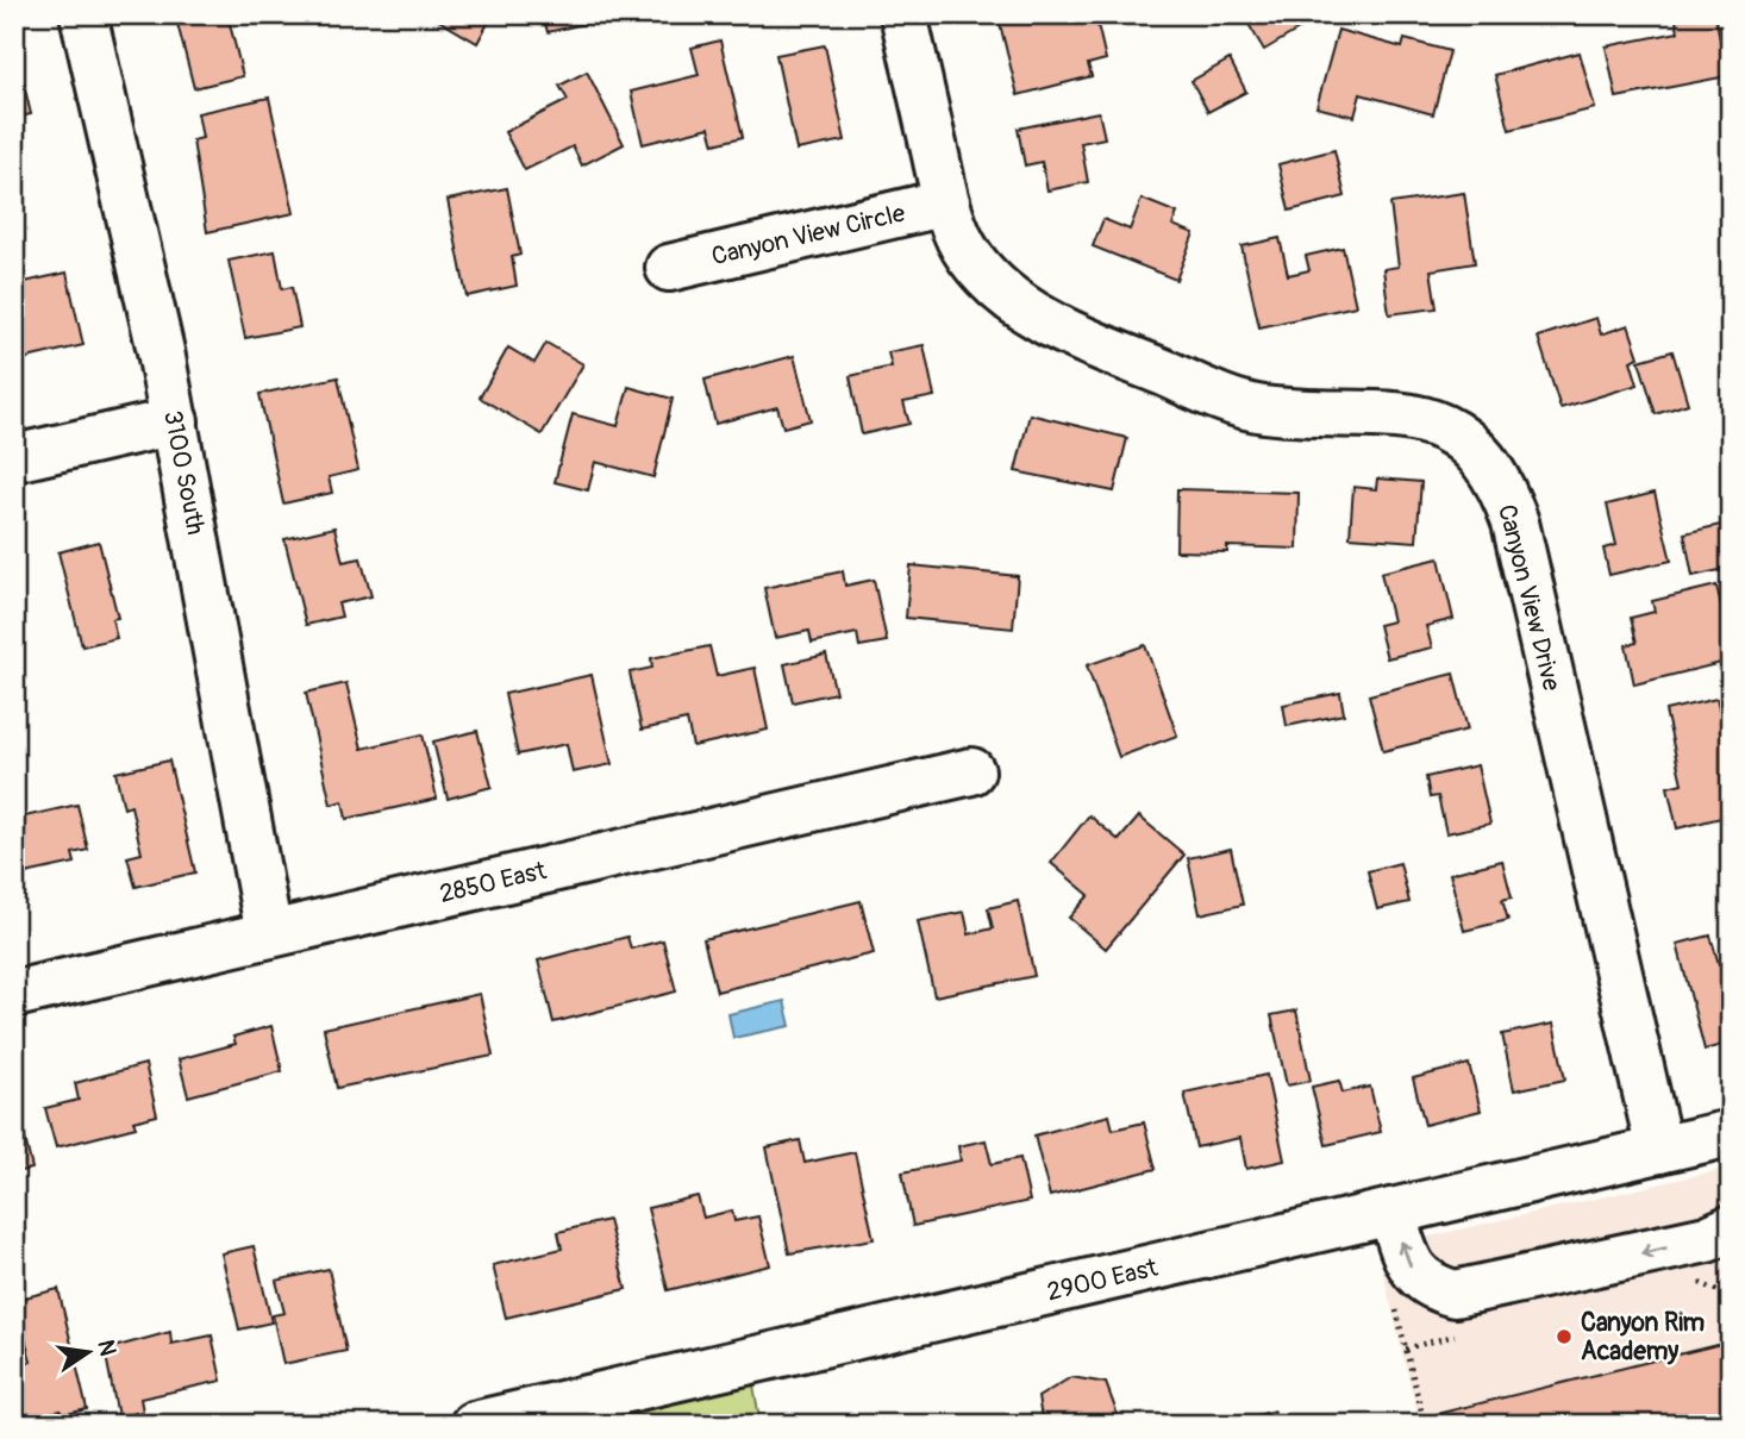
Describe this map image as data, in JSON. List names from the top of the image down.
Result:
{
  "streets": {
    "street": [
      "Canyon View Circle",
      "3100 South",
      "Canyon View Drive",
      "2850 East",
      "2900 East"
    ]
  },
  "crossings": [
    ["Canyon View Circle", "Canyon View Drive"],
    ["3100 South", "2850 East"],
    ["Canyon View Drive", "2900 East"]
  ],
  "places": ["Canyon Rim Academy"],
  "north": "right"
}
